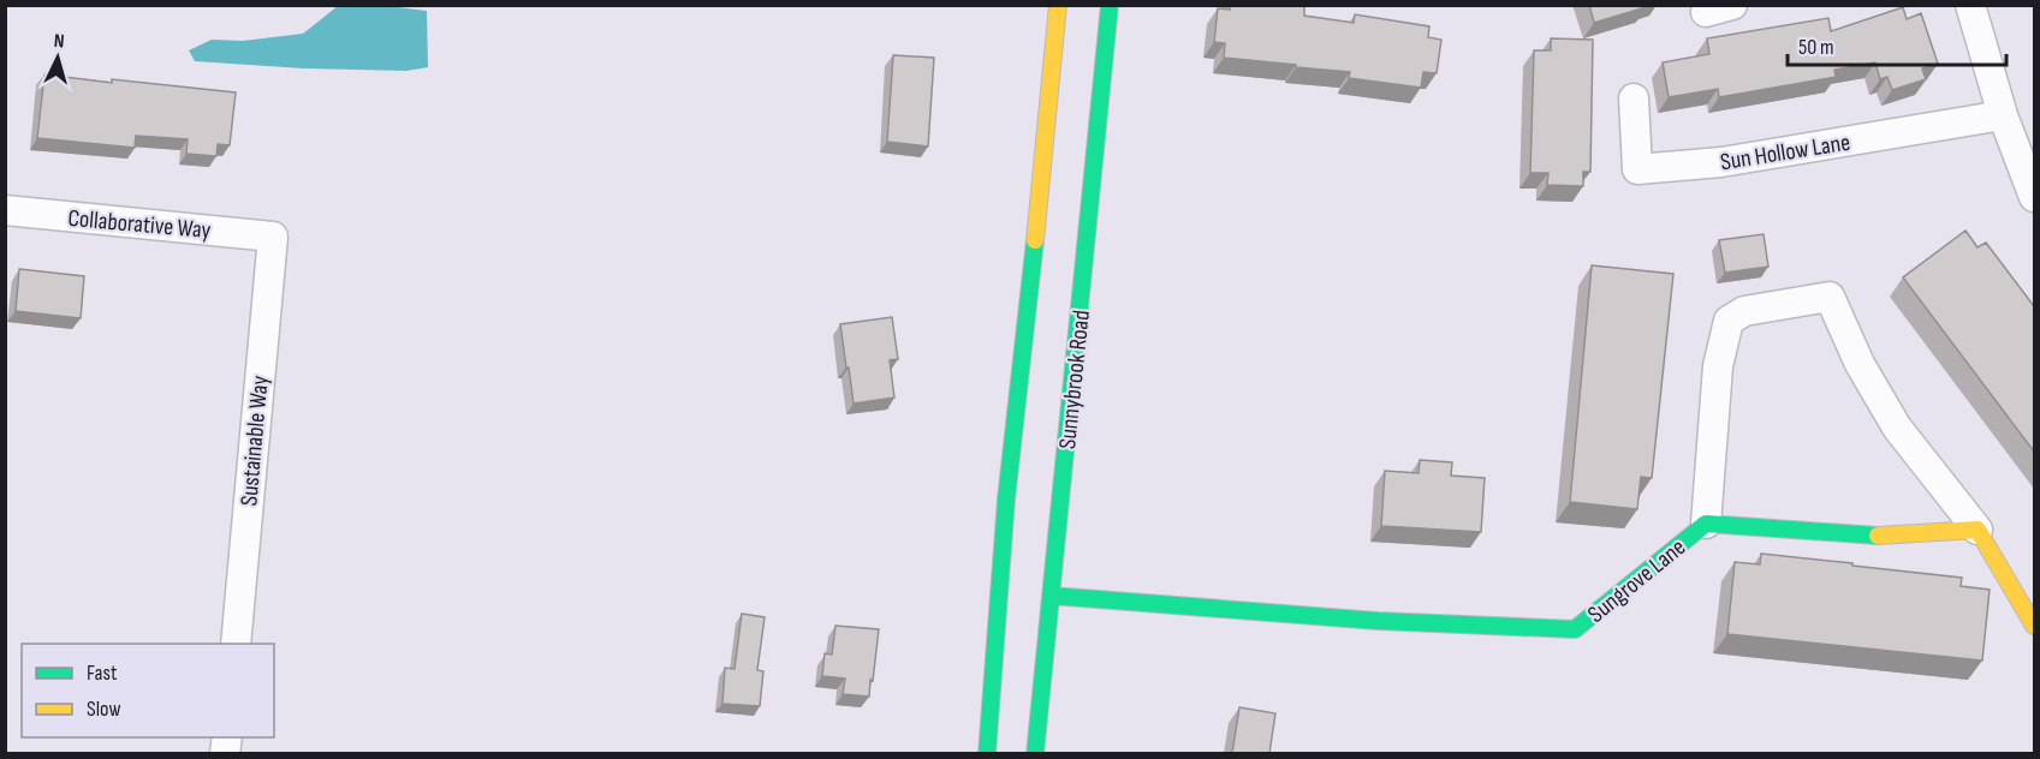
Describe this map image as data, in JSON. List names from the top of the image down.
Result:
{
  "streets": {
    "main road": ["Sunnybrook Road", "Sungrove Lane"],
    "street": ["Sun Hollow Lane", "Collaborative Way", "Sustainable Way"]
  },
  "crossings": [
    ["Collaborative Way", "Sustainable Way"],
    ["Sunnybrook Road", "Sungrove Lane"]
  ],
  "legend": ["Fast", "Slow"],
  "scale_bar": "50 m",
  "north": "top"
}
